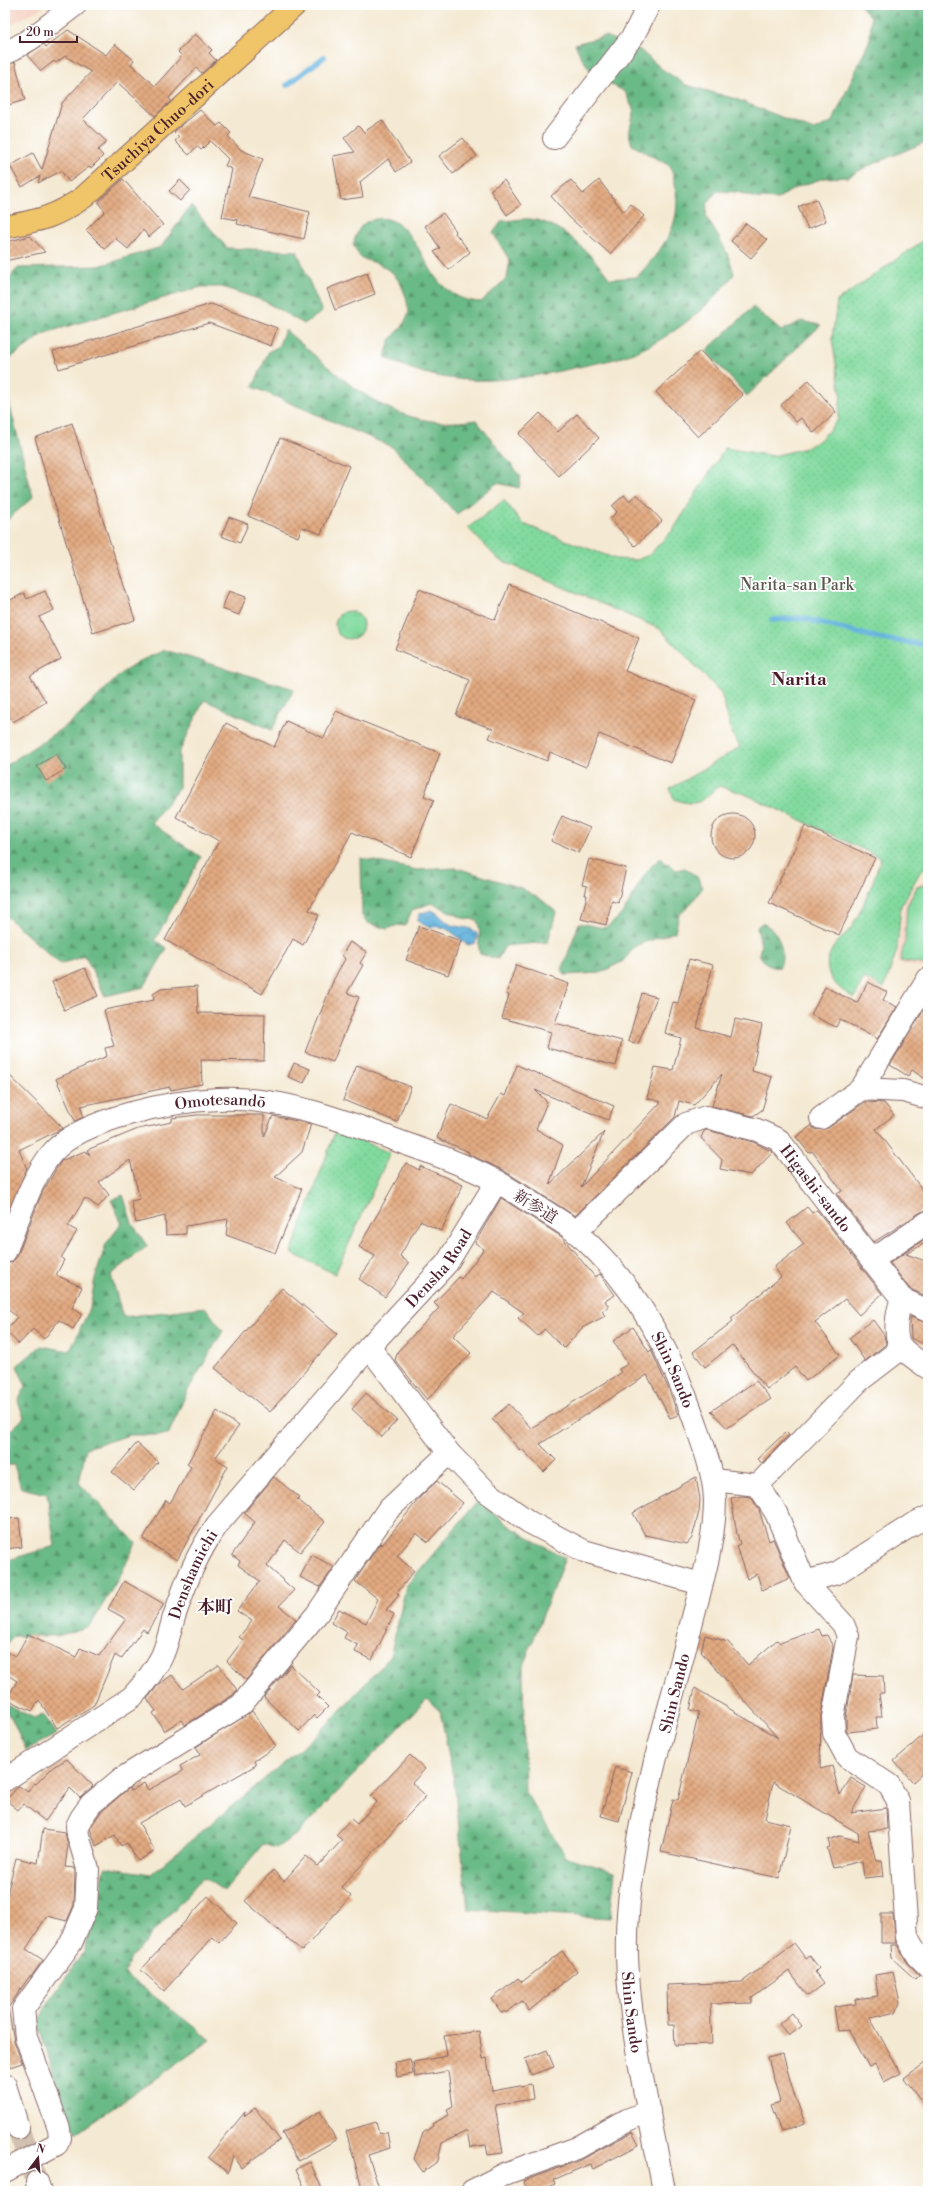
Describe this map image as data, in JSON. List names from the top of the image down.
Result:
{
  "streets": {
    "main road": ["Tsuchiya Chuo-dori"],
    "street": [
      "Omotesandō",
      "Higashi-sando",
      "新参道",
      "Densha Road",
      "Shin Sando",
      "Denshamichi"
    ]
  },
  "crossings": [
    ["Omotesandō", "新参道"],
    ["Omotesandō", "Densha Road"],
    ["Higashi-sando", "新参道"],
    ["Higashi-sando", "Shin Sando"],
    ["新参道", "Densha Road"],
    ["新参道", "Shin Sando"],
    ["Densha Road", "Denshamichi"]
  ],
  "districts": ["Narita", "本町"],
  "parks": ["Narita-san Park"],
  "scale_bar": "20 m",
  "north": "top"
}
